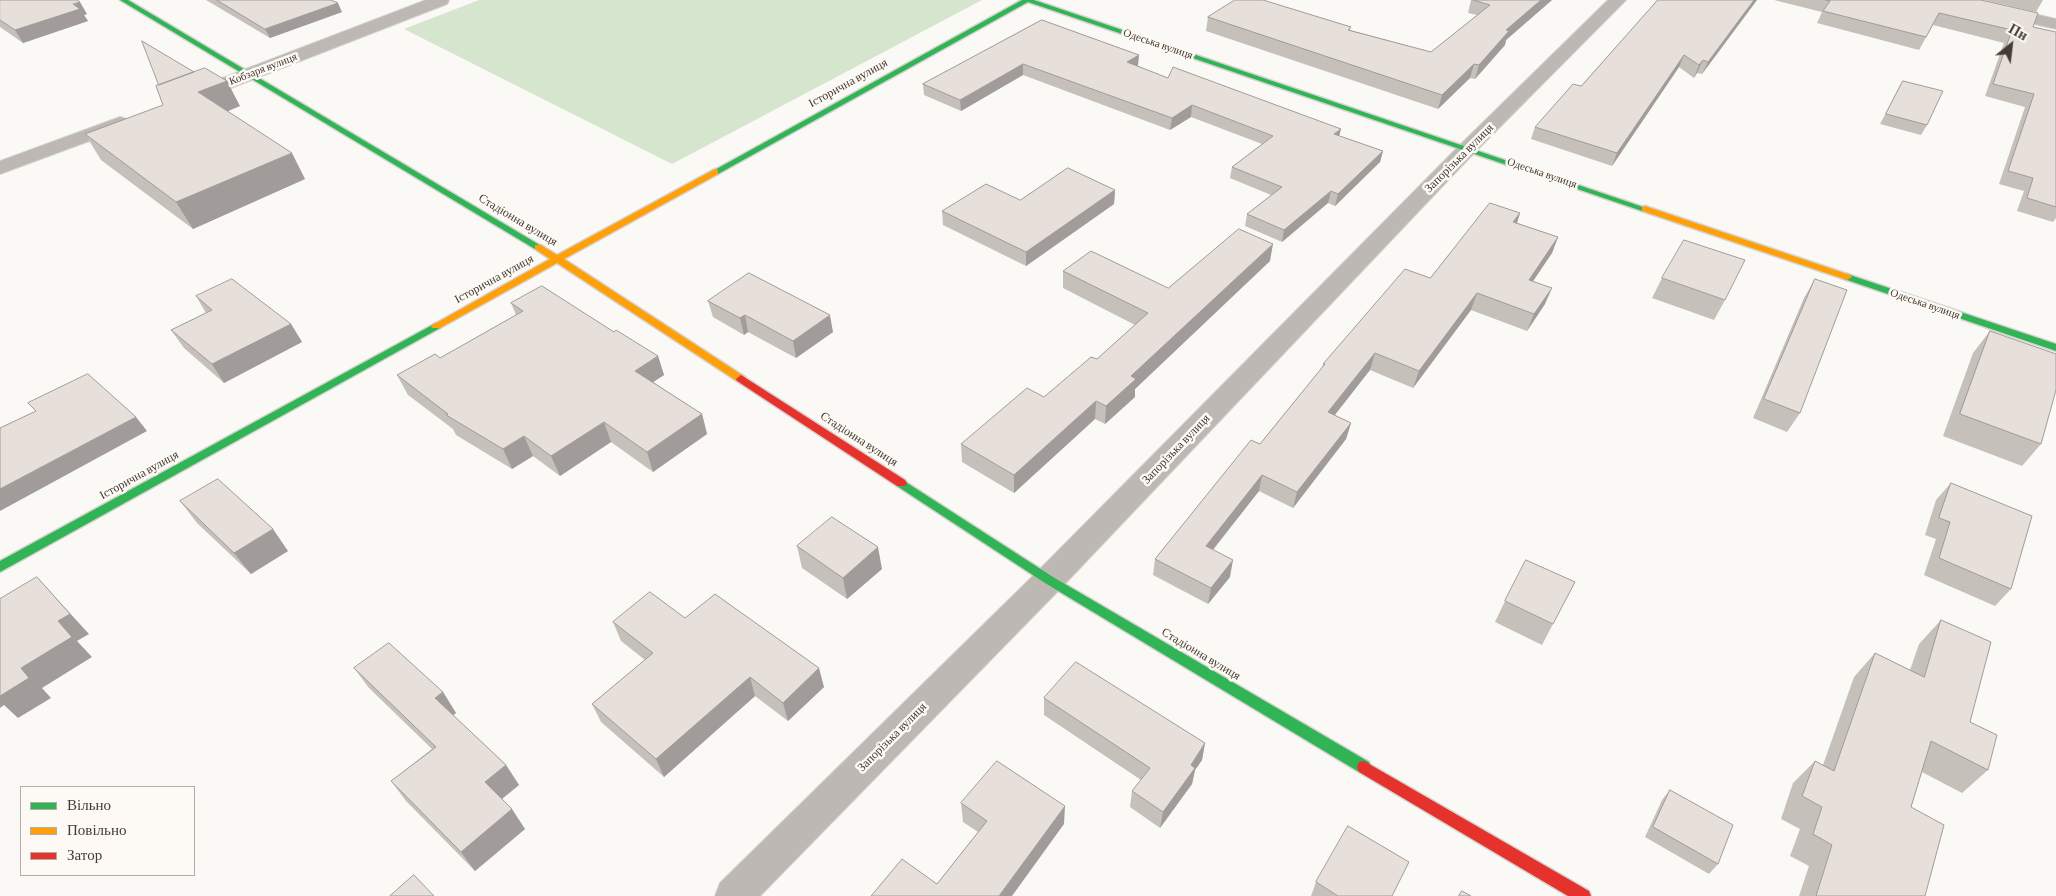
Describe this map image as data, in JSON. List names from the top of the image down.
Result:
{
  "streets": {
    "street": [
      "Одеська вулиця",
      "Кобзаря вулиця",
      "Історична вулиця",
      "Запорізька вулиця",
      "Стадіонна вулиця"
    ]
  },
  "crossings": [
    ["Одеська вулиця", "Історична вулиця"],
    ["Одеська вулиця", "Запорізька вулиця"],
    ["Кобзаря вулиця", "Стадіонна вулиця"],
    ["Історична вулиця", "Стадіонна вулиця"],
    ["Запорізька вулиця", "Стадіонна вулиця"]
  ],
  "legend": ["Вільно", "Повільно", "Затор"],
  "north": "top right"
}
